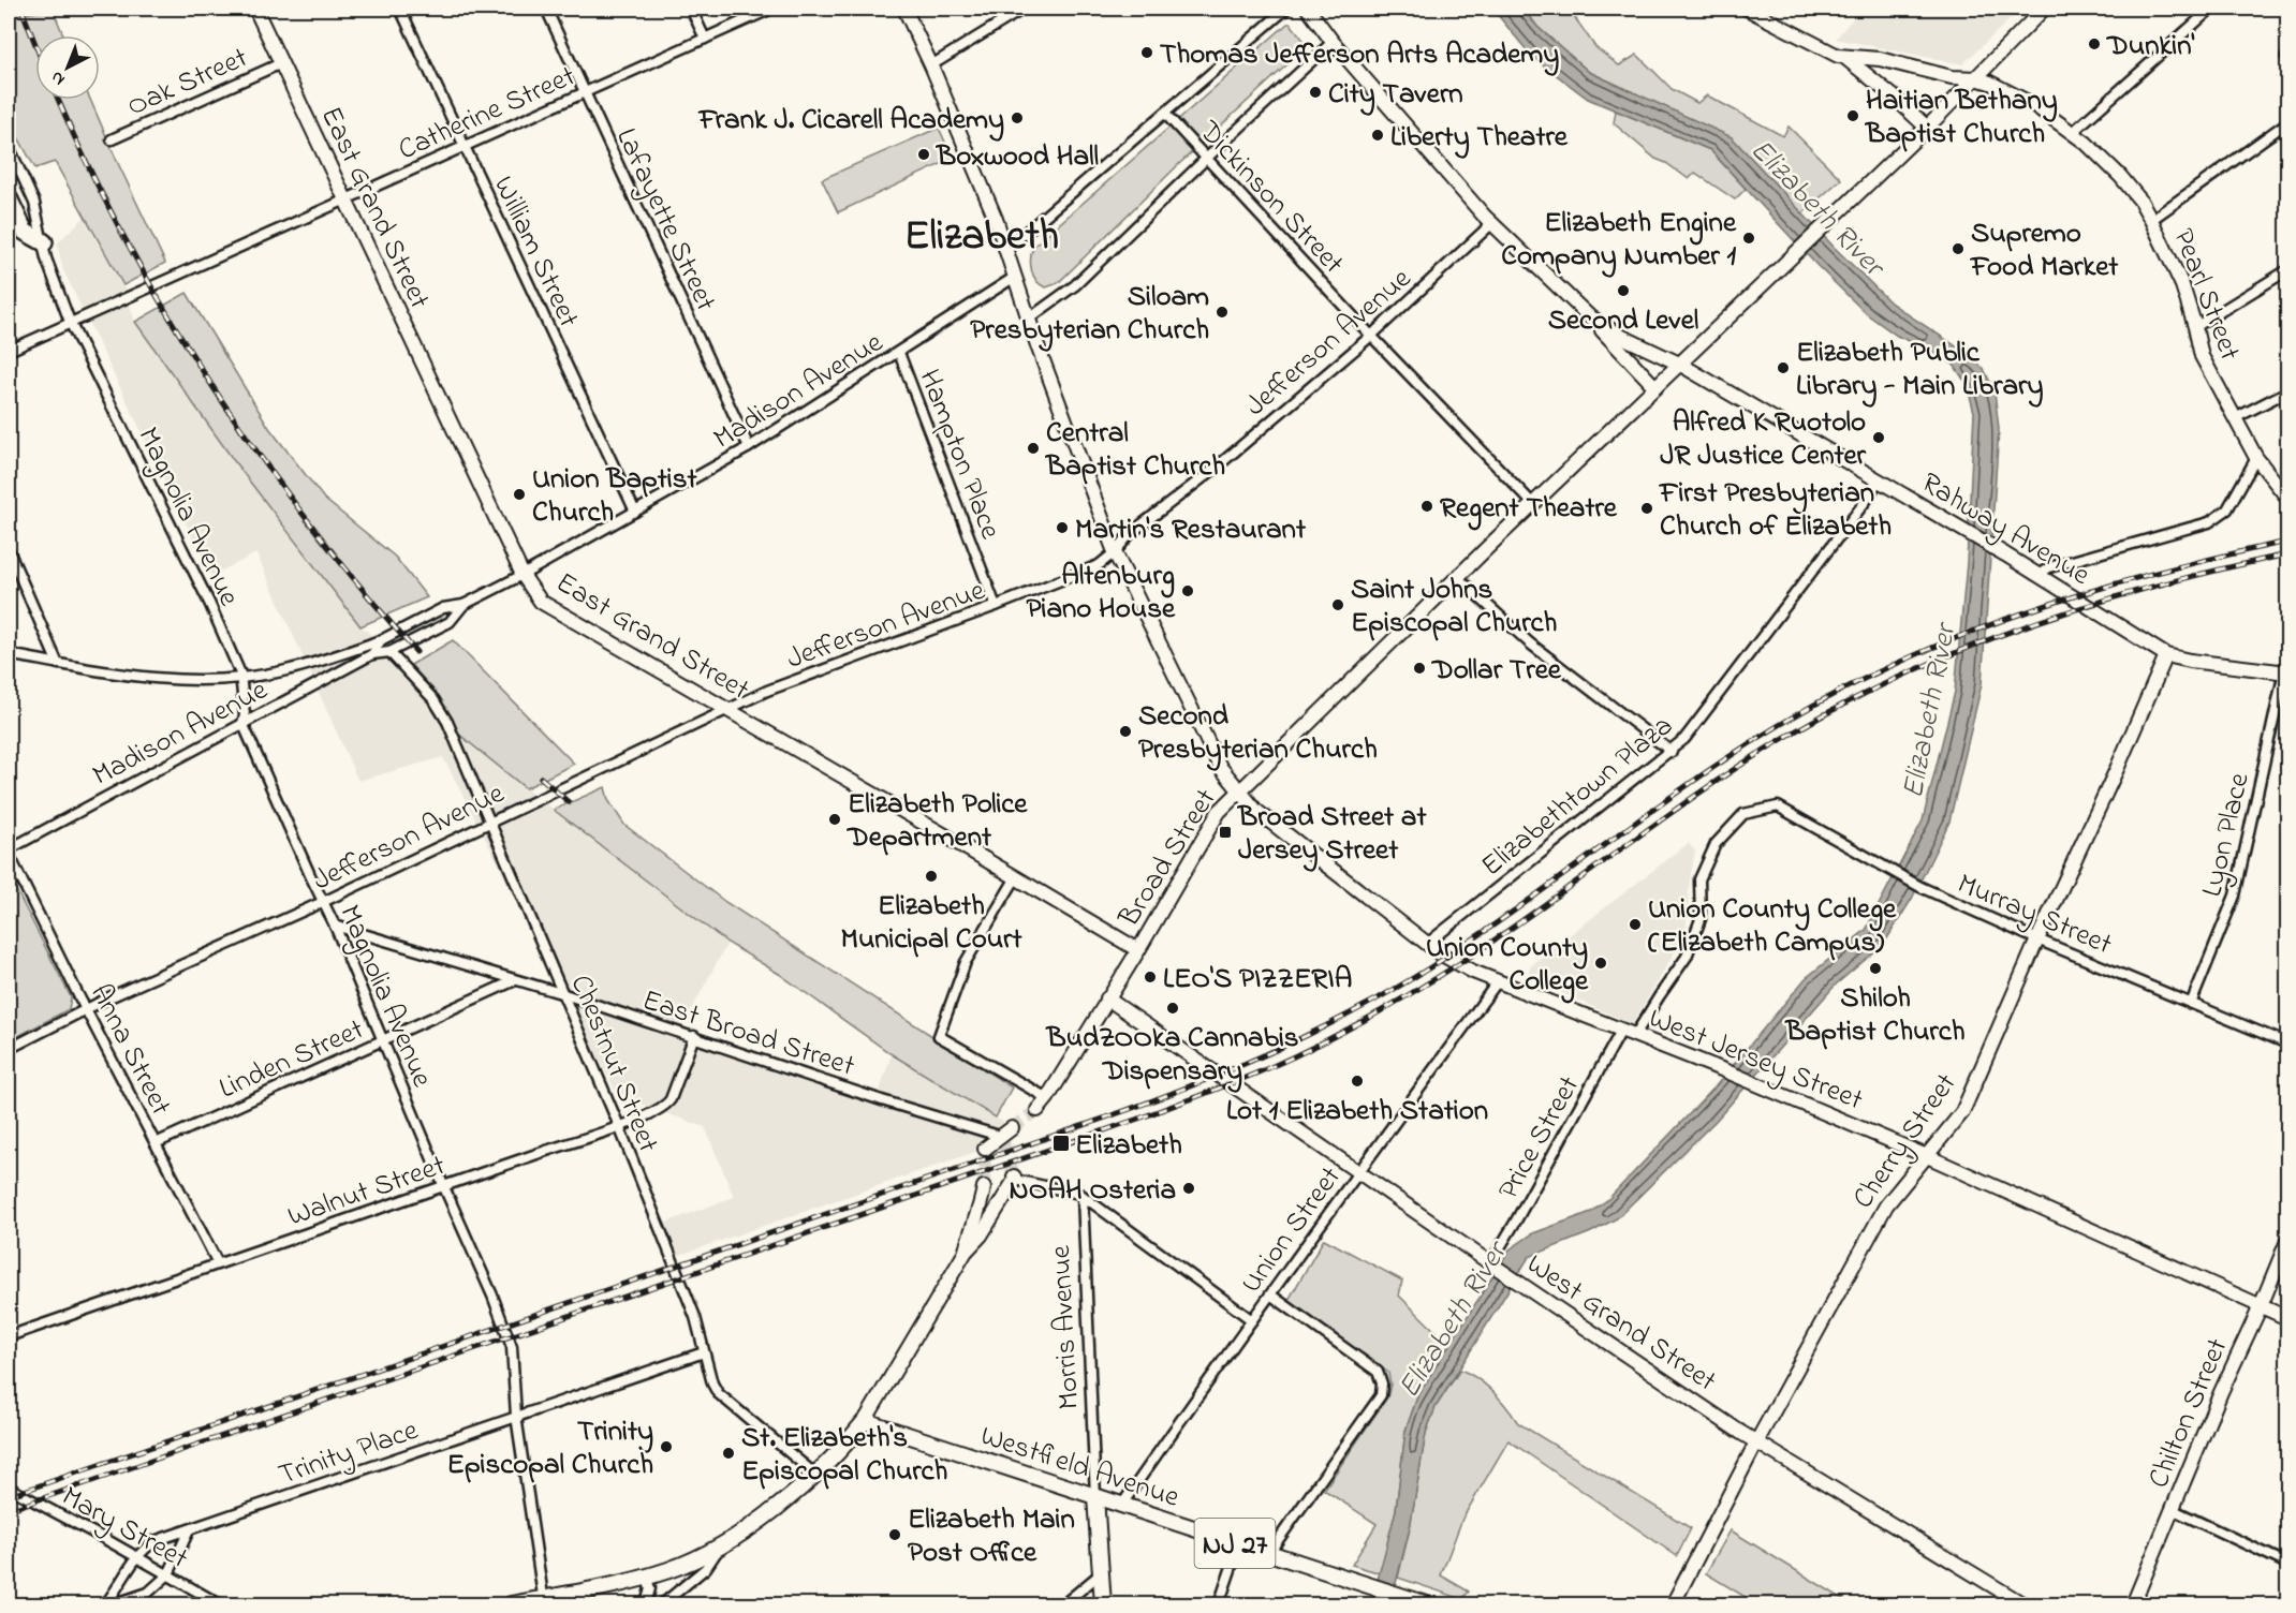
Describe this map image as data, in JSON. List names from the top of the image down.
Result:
{
  "streets": {
    "main road": ["Morris Avenue", "Westfield Avenue", "NJ 27"],
    "street": [
      "Oak Street",
      "Catherine Street",
      "Dickinson Street",
      "East Grand Street",
      "Lafayette Street",
      "William Street",
      "Pearl Street",
      "Jefferson Avenue",
      "Madison Avenue",
      "Hampton Place",
      "Magnolia Avenue",
      "Rahway Avenue",
      "Elizabethtown Plaza",
      "Lyon Place",
      "Broad Street",
      "Murray Street",
      "East Broad Street",
      "Anna Street",
      "Linden Street",
      "West Jersey Street",
      "Chestnut Street",
      "Price Street",
      "Cherry Street",
      "Walnut Street",
      "Union Street",
      "West Grand Street",
      "Chilton Street",
      "Trinity Place",
      "Mary Street"
    ]
  },
  "crossings": [
    ["Oak Street", "East Grand Street"],
    ["Catherine Street", "East Grand Street"],
    ["Catherine Street", "Lafayette Street"],
    ["Catherine Street", "William Street"],
    ["Catherine Street", "Magnolia Avenue"],
    ["Dickinson Street", "Jefferson Avenue"],
    ["Dickinson Street", "Broad Street"],
    ["East Grand Street", "Jefferson Avenue"],
    ["East Grand Street", "Madison Avenue"],
    ["East Grand Street", "Broad Street"],
    ["Lafayette Street", "Madison Avenue"],
    ["William Street", "Madison Avenue"],
    ["Pearl Street", "Broad Street"],
    ["Jefferson Avenue", "Hampton Place"],
    ["Jefferson Avenue", "Magnolia Avenue"],
    ["Jefferson Avenue", "Anna Street"],
    ["Jefferson Avenue", "West Jersey Street"],
    ["Jefferson Avenue", "Chestnut Street"],
    ["Madison Avenue", "Hampton Place"],
    ["Madison Avenue", "Magnolia Avenue"],
    ["Madison Avenue", "Anna Street"],
    ["Madison Avenue", "West Jersey Street"],
    ["Madison Avenue", "Chestnut Street"],
    ["Magnolia Avenue", "East Broad Street"],
    ["Magnolia Avenue", "Linden Street"],
    ["Magnolia Avenue", "Walnut Street"],
    ["Magnolia Avenue", "Trinity Place"],
    ["Rahway Avenue", "Elizabethtown Plaza"],
    ["Rahway Avenue", "Lyon Place"],
    ["Rahway Avenue", "Broad Street"],
    ["Rahway Avenue", "Cherry Street"],
    ["Elizabethtown Plaza", "West Jersey Street"],
    ["Lyon Place", "Murray Street"],
    ["Broad Street", "West Jersey Street"],
    ["Broad Street", "West Grand Street"],
    ["Murray Street", "West Jersey Street"],
    ["Murray Street", "Cherry Street"],
    ["East Broad Street", "Linden Street"],
    ["East Broad Street", "Chestnut Street"],
    ["East Broad Street", "Walnut Street"],
    ["Anna Street", "Linden Street"],
    ["Anna Street", "Walnut Street"],
    ["West Jersey Street", "Price Street"],
    ["West Jersey Street", "Cherry Street"],
    ["West Jersey Street", "Union Street"],
    ["West Jersey Street", "Chilton Street"],
    ["Chestnut Street", "Walnut Street"],
    ["Chestnut Street", "Trinity Place"],
    ["Price Street", "West Grand Street"],
    ["Cherry Street", "West Grand Street"],
    ["Union Street", "West Grand Street"],
    ["Union Street", "Westfield Avenue"],
    ["Morris Avenue", "Westfield Avenue"],
    ["Trinity Place", "Mary Street"]
  ],
  "districts": ["Elizabeth"],
  "water": ["Elizabeth River"],
  "places": {
    "other": [
      "Dunkin'",
      "Thomas Jefferson Arts Academy",
      "City Tavern",
      "Haitian Bethany Baptist Church",
      "Frank J. Cicarell Academy",
      "Liberty Theatre",
      "Boxwood Hall",
      "Elizabeth Engine Company Number 1",
      "Supremo Food Market",
      "Second Level",
      "Siloam Presbyterian Church",
      "Elizabeth Public Library - Main Library",
      "Alfred K Ruotolo JR Justice Center",
      "Central Baptist Church",
      "Union Baptist Church",
      "Regent Theatre",
      "First Presbyterian Church of Elizabeth",
      "Martin's Restaurant",
      "Altenburg Piano House",
      "Saint Johns Episcopal Church",
      "Dollar Tree",
      "Second Presbyterian Church",
      "Elizabeth Police Department",
      "Elizabeth Municipal Court",
      "Union County College (Elizabeth Campus)",
      "Union County College",
      "Shiloh Baptist Church",
      "LEO'S PIZZERIA",
      "BudZOOka Cannabis Dispensary",
      "Lot 1 Elizabeth Station",
      "NOAH Osteria",
      "Trinity Episcopal Church",
      "St. Elizabeth's Episcopal Church",
      "Elizabeth Main Post Office"
    ],
    "transit": ["Broad Street at Jersey Street", "Elizabeth"]
  },
  "north": "bottom left"
}
